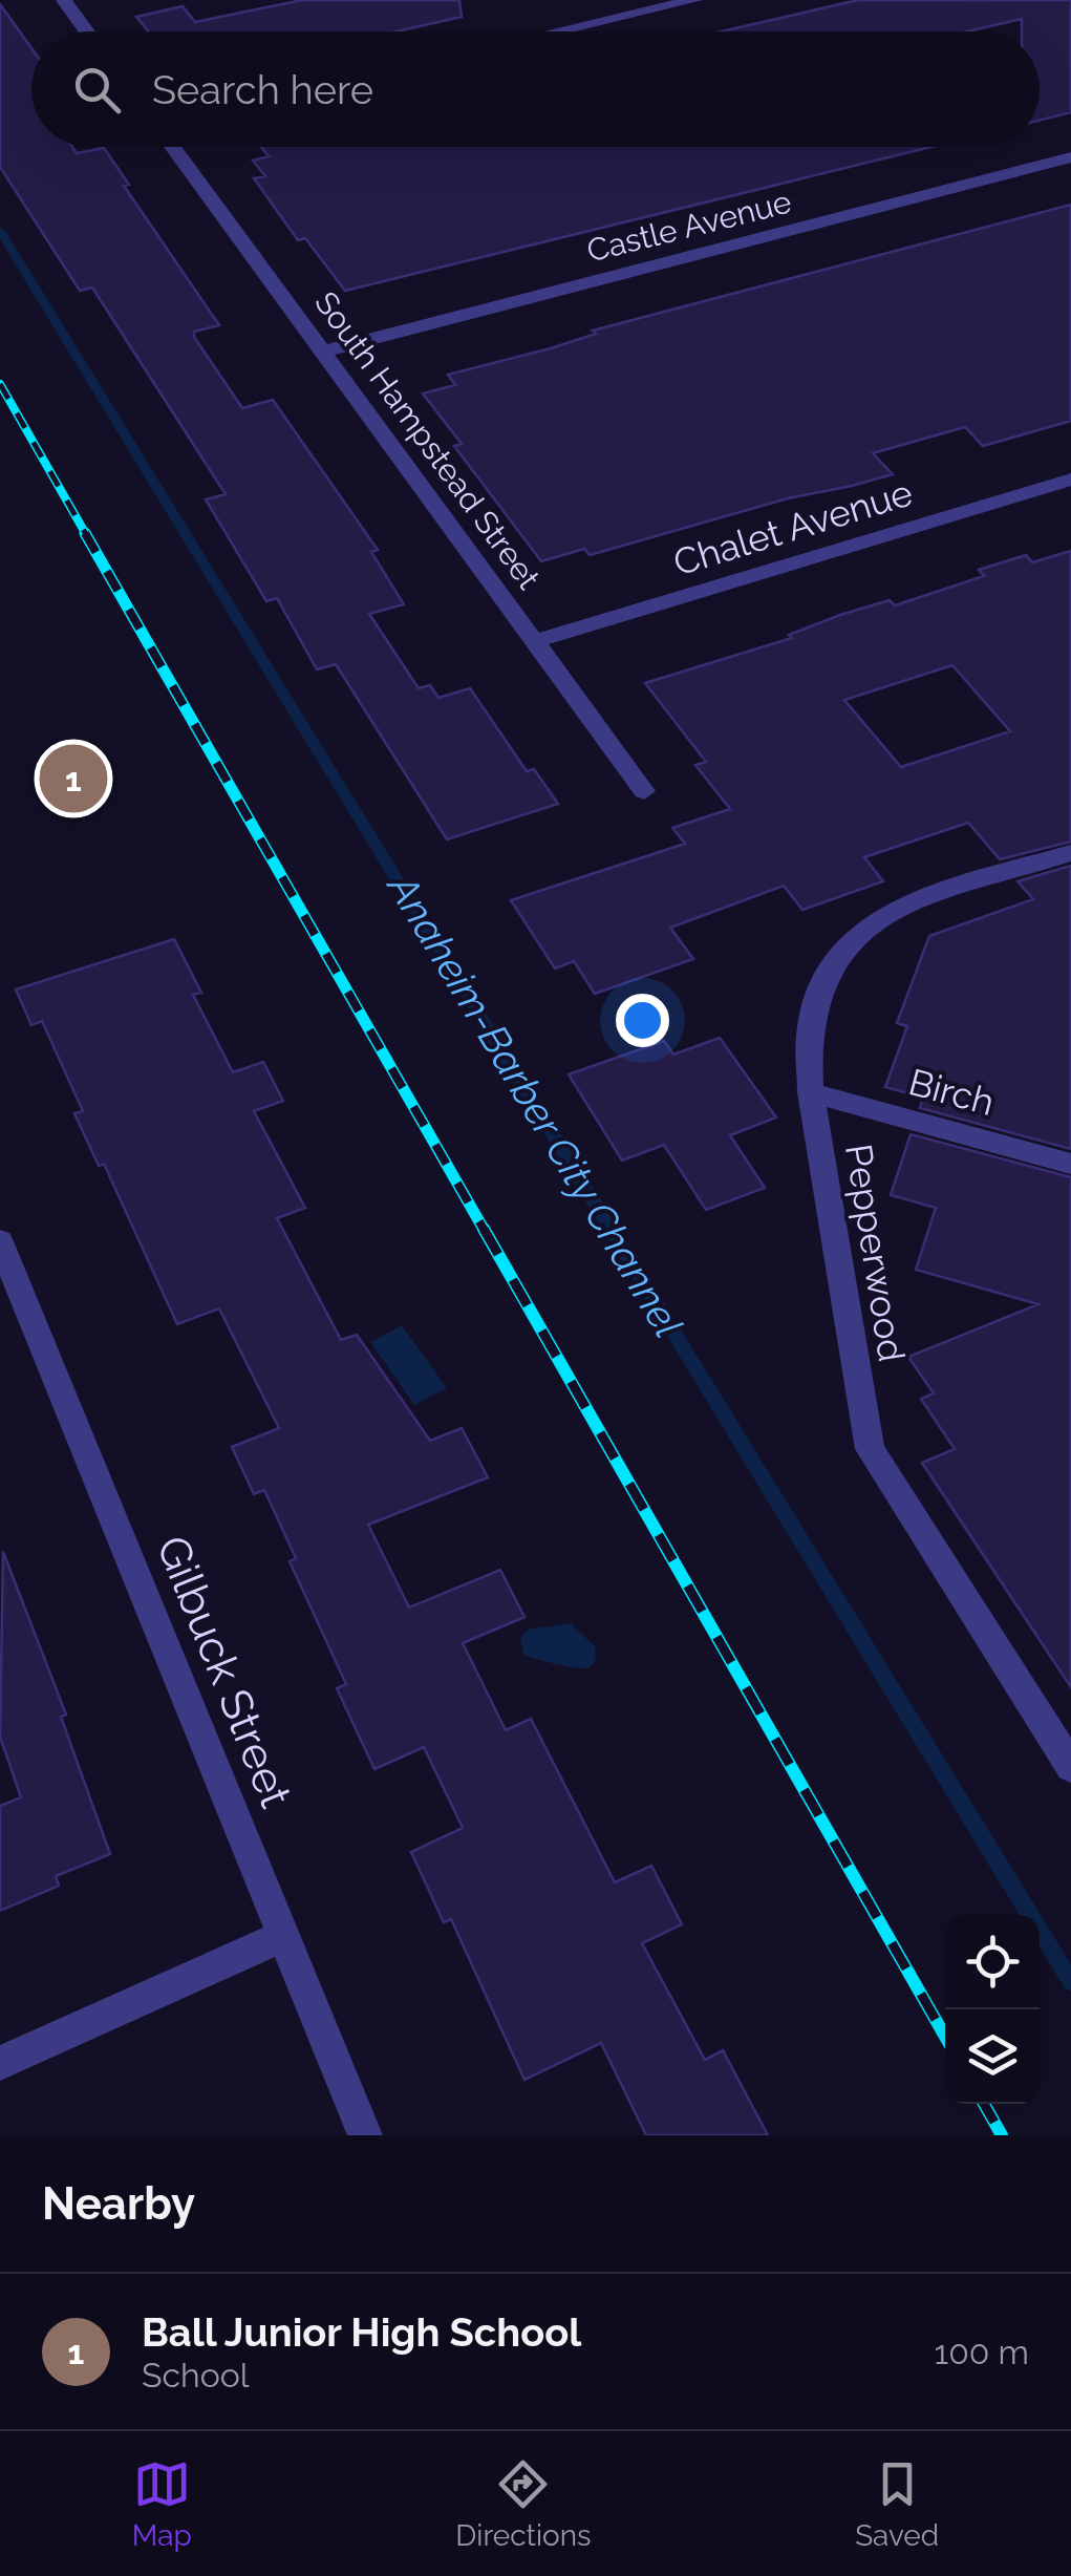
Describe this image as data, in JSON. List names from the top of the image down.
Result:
{
  "streets": {
    "street": [
      "Castle Avenue",
      "South Hampstead Street",
      "Chalet Avenue",
      "Birch",
      "Pepperwood",
      "Gilbuck Street"
    ]
  },
  "crossings": [
    ["Castle Avenue", "South Hampstead Street"],
    ["South Hampstead Street", "Chalet Avenue"],
    ["Birch", "Pepperwood"]
  ],
  "water": ["Anaheim-Barber City Channel"],
  "page": {
    "search": "Search here",
    "pins": "1",
    "heading": "Nearby",
    "list": [
      {
        "mark": "1",
        "name": "Ball Junior High School",
        "note": "School",
        "value": "100 m"
      }
    ],
    "nav": ["Map", "Directions", "Saved"]
  }
}
